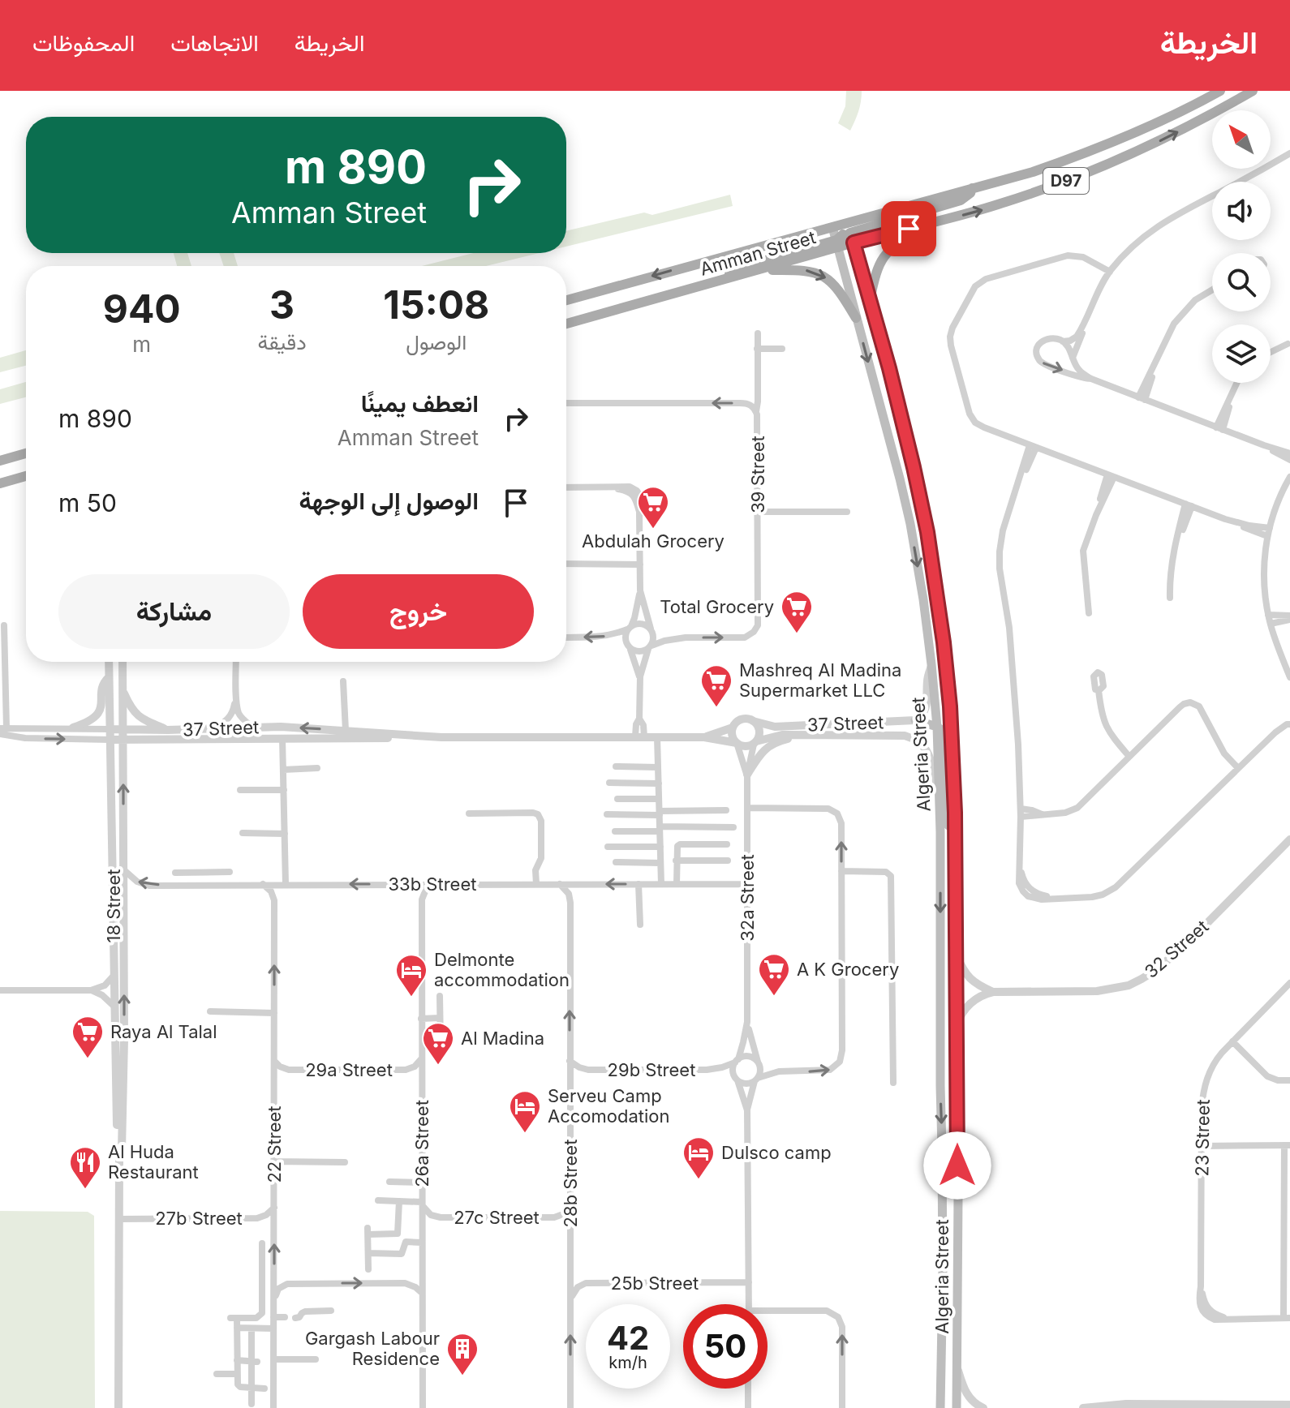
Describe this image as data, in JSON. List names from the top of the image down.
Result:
{
  "streets": {
    "main road": ["D97", "Amman Street", "Algeria Street"],
    "street": [
      "39 Street",
      "37 Street",
      "33b Street",
      "32a Street",
      "18 Street",
      "32 Street",
      "29a Street",
      "29b Street",
      "23 Street",
      "26a Street",
      "22 Street",
      "28b Street",
      "27c Street",
      "27b Street",
      "25b Street"
    ]
  },
  "crossings": [
    ["Amman Street", "Algeria Street"],
    ["37 Street", "Algeria Street"],
    ["37 Street", "32a Street"],
    ["37 Street", "18 Street"],
    ["33b Street", "32a Street"],
    ["33b Street", "18 Street"],
    ["33b Street", "26a Street"],
    ["33b Street", "22 Street"],
    ["33b Street", "28b Street"],
    ["32a Street", "29b Street"],
    ["18 Street", "27b Street"],
    ["29a Street", "26a Street"],
    ["29a Street", "22 Street"],
    ["29b Street", "28b Street"],
    ["26a Street", "27c Street"],
    ["22 Street", "27b Street"],
    ["28b Street", "27c Street"],
    ["28b Street", "25b Street"]
  ],
  "one_way": ["22 Street", "28b Street"],
  "places": {
    "supermarket": [
      "Abdulah Grocery",
      "Total Grocery",
      "Mashreq Al Madina Supermarket LLC",
      "A K Grocery",
      "Raya Al Talal",
      "Al Madina"
    ],
    "hotel": ["Delmonte accommodation", "Serveu Camp Accomodation", "Dulsco camp"],
    "restaurant": ["Al Huda Restaurant"],
    "building": ["Gargash Labour Residence"]
  },
  "north": "top left",
  "page": {
    "header": "الخريطة",
    "nav": ["الخريطة", "الاتجاهات", "المحفوظات"],
    "turn": ["890 m", "Amman Street"],
    "eta": [
      "15:08",
      "الوصول",
      "3",
      "دقيقة",
      "940",
      "m"
    ],
    "list": [
      {
        "name": "انعطف يمينًا",
        "note": "Amman Street",
        "value": "890 m"
      },
      {
        "name": "الوصول إلى الوجهة",
        "value": "50 m"
      }
    ],
    "buttons": ["خروج", "مشاركة"],
    "speed": "42 km/h",
    "limit": "50"
  }
}
